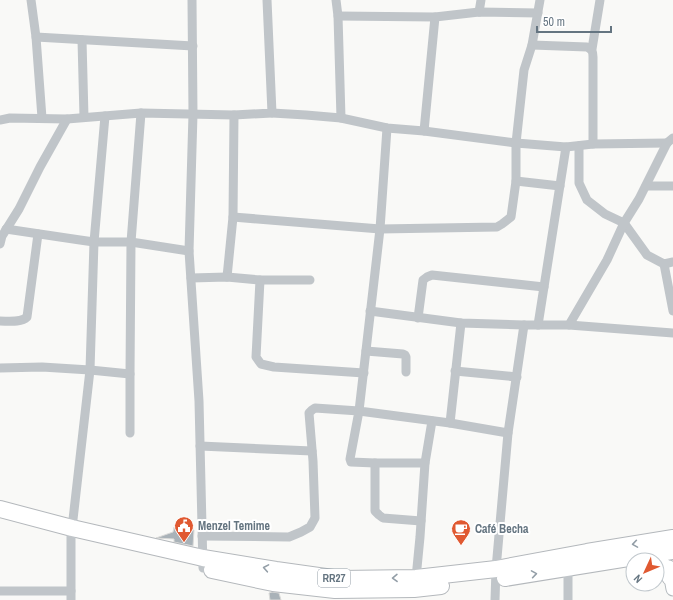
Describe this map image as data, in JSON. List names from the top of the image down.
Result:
{
  "streets": {
    "highway": ["RR27"]
  },
  "places": {
    "public building": ["Menzel Temime"],
    "cafe": ["Café Becha"]
  },
  "scale_bar": "50 m",
  "north": "bottom left"
}
